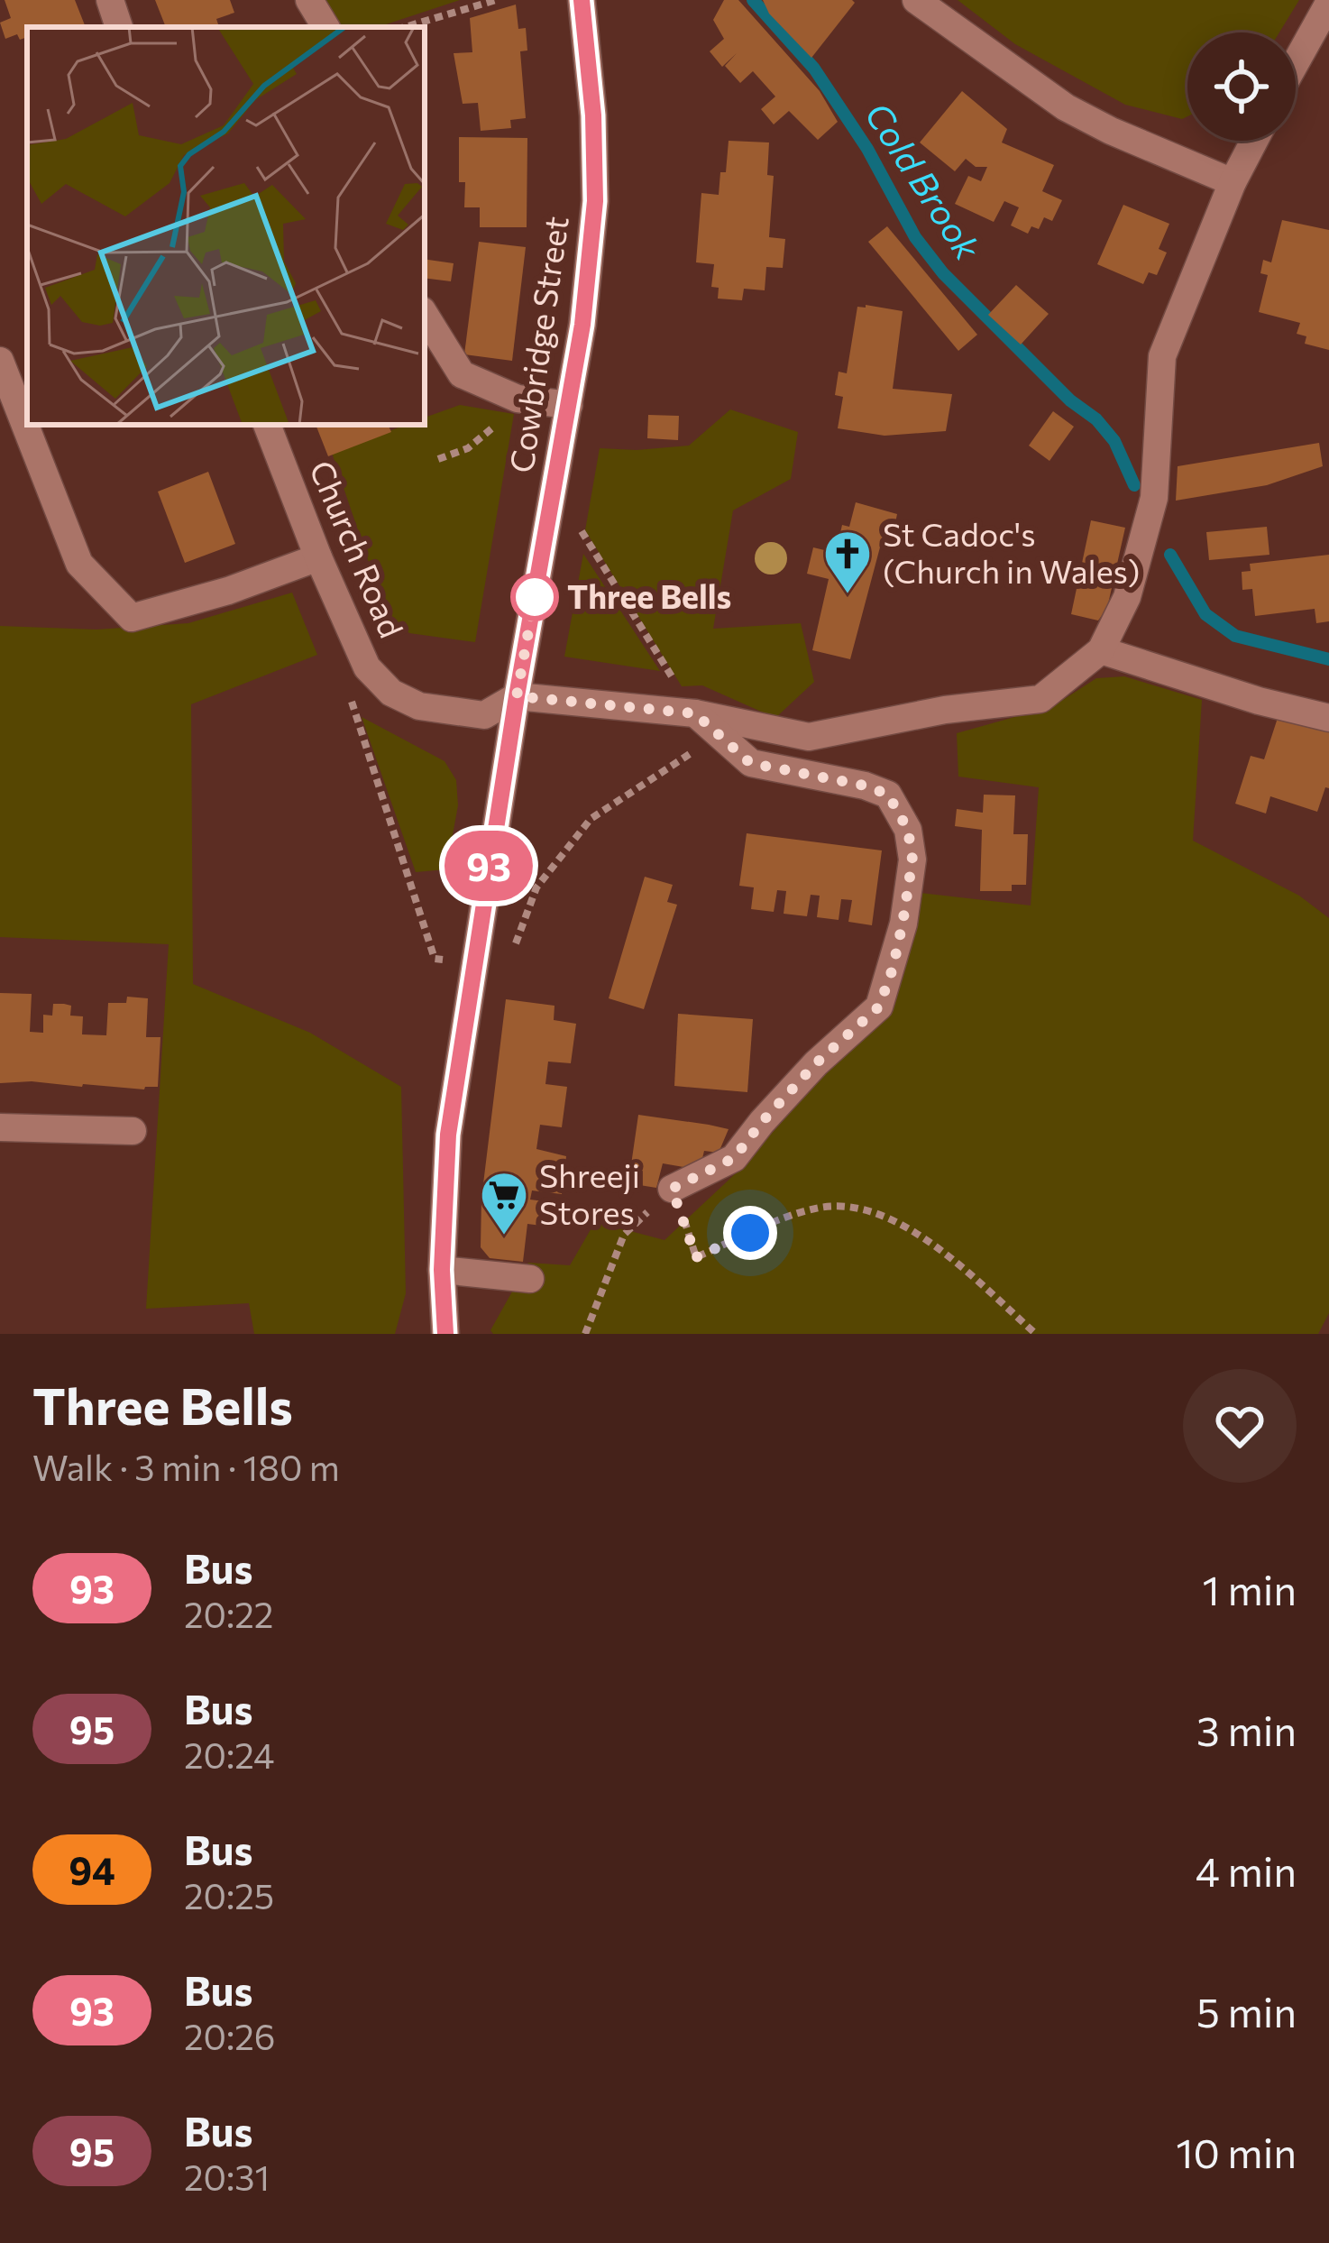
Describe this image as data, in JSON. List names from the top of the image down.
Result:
{
  "streets": {
    "street": ["Cowbridge Street", "Church Road"]
  },
  "crossings": [
    ["Cowbridge Street", "Church Road"]
  ],
  "water": ["Cold Brook"],
  "places": {
    "church": ["St Cadoc's (Church in Wales)"],
    "other": ["Three Bells"],
    "supermarket": ["Shreeji Stores"]
  },
  "lines": ["bus line 93"],
  "page": {
    "on_map": "93",
    "heading": ["Three Bells", "Walk · 3 min · 180 m"],
    "list": [
      {
        "mark": "93",
        "name": "Bus",
        "note": "20:22",
        "value": "1 min"
      },
      {
        "mark": "95",
        "name": "Bus",
        "note": "20:24",
        "value": "3 min"
      },
      {
        "mark": "94",
        "name": "Bus",
        "note": "20:25",
        "value": "4 min"
      },
      {
        "mark": "93",
        "name": "Bus",
        "note": "20:26",
        "value": "5 min"
      },
      {
        "mark": "95",
        "name": "Bus",
        "note": "20:31",
        "value": "10 min"
      }
    ]
  }
}
